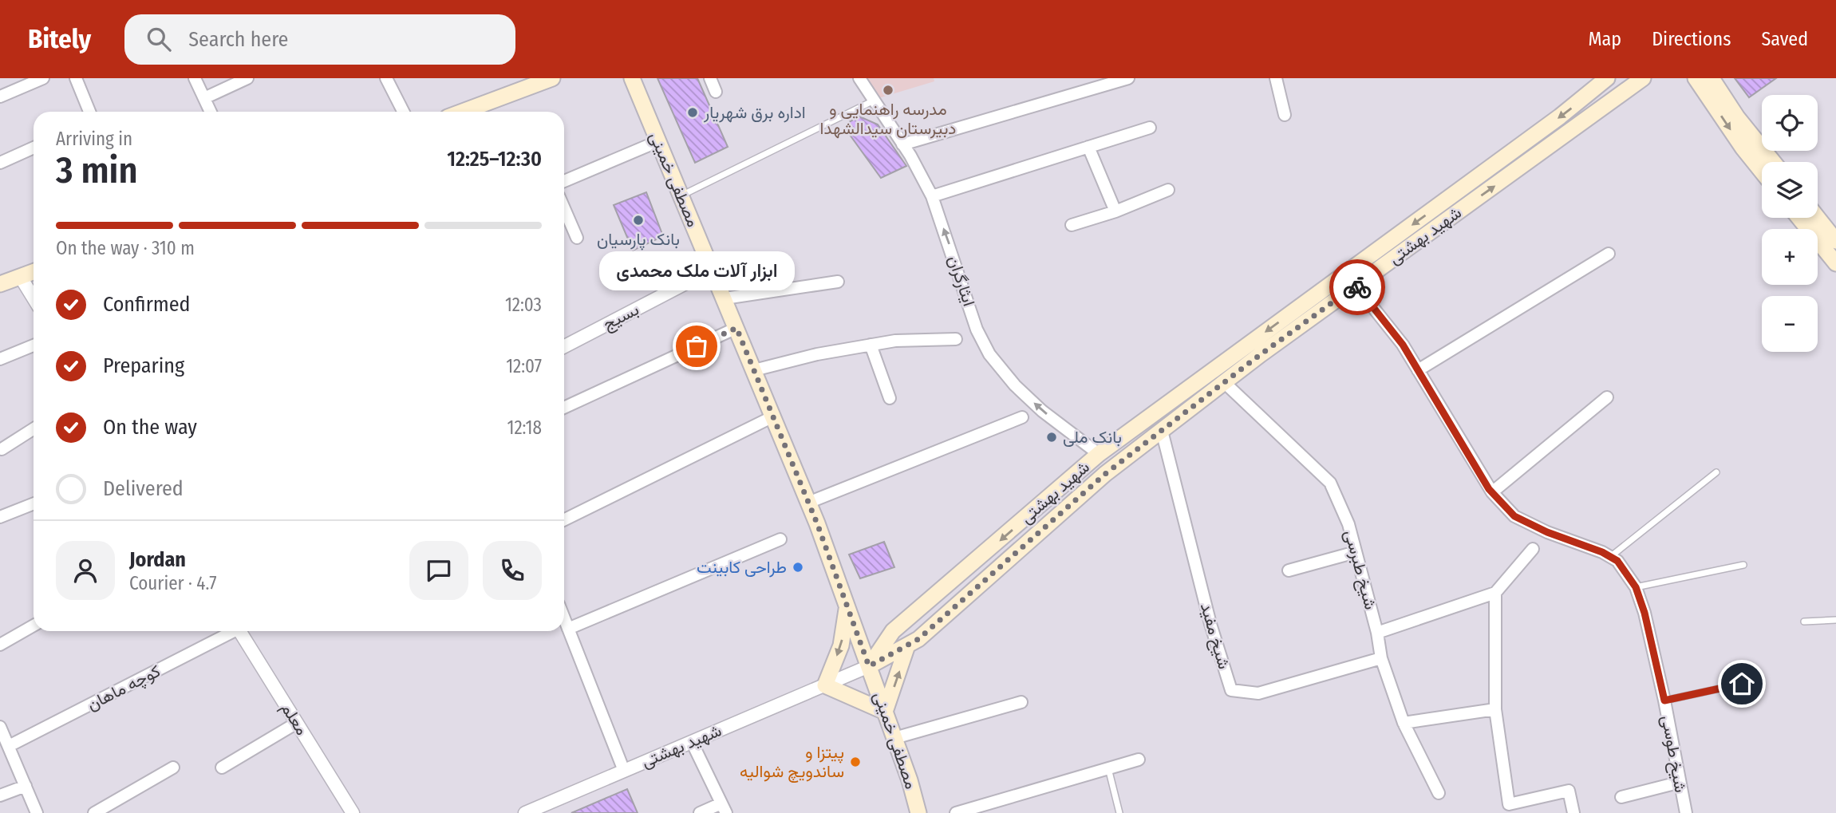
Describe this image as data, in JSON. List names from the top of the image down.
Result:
{
  "streets": {
    "main road": ["مصطفی خمینی", "شهید بهشتی"],
    "street": [
      "ایثارگران",
      "بسیج",
      "شیخ طبرسی",
      "شیخ مفید",
      "کوچه ماهان",
      "معلم",
      "شیخ طوسی"
    ]
  },
  "crossings": [
    ["مصطفی خمینی", "شهید بهشتی"],
    ["مصطفی خمینی", "بسیج"],
    ["شهید بهشتی", "ایثارگران"],
    ["شهید بهشتی", "شیخ طبرسی"],
    ["شهید بهشتی", "شیخ مفید"],
    ["شهید بهشتی", "شیخ طوسی"],
    ["شیخ طبرسی", "شیخ مفید"]
  ],
  "one_way": ["ایثارگران"],
  "places": [
    "مدرسه راهنمایی و دبیرستان سیدالشهدا",
    "اداره برق شهریار",
    "بانک پارسیان",
    "ابزار آلات ملک محمدی",
    "بانک ملی",
    "طراحی کابینت",
    "پیتزا و ساندویچ شوالیه"
  ],
  "page": {
    "header": "Bitely",
    "search": "Search here",
    "nav": ["Map", "Directions", "Saved"],
    "map_buttons": ["+", "−"],
    "heading": ["3 min", "Arriving in", "12:25–12:30"],
    "panel": ["Jordan", "Courier · 4.7"],
    "bar": "On the way · 310 m",
    "bubble": "ابزار آلات ملک محمدی",
    "list": [
      ["Confirmed", "12:03"],
      ["Preparing", "12:07"],
      ["On the way", "12:18"],
      "Delivered"
    ]
  }
}
